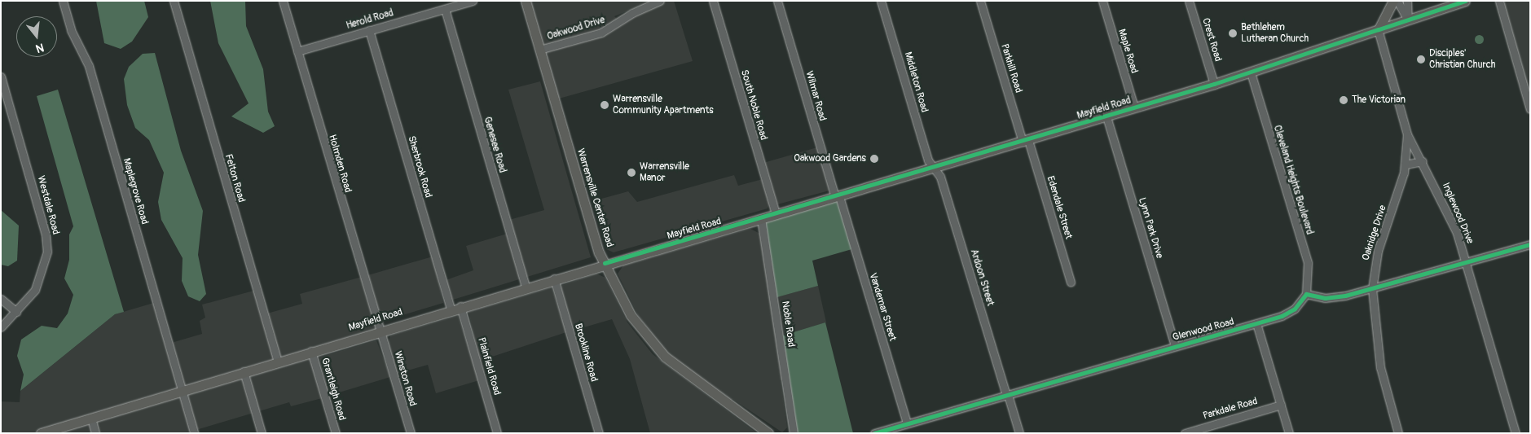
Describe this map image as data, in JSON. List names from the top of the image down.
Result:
{
  "streets": {
    "main road": ["Mayfield Road", "Warrensville Center Road"],
    "street": [
      "Herold Road",
      "Oakwood Drive",
      "Crest Road",
      "Maple Road",
      "Parkhill Road",
      "Middleton Road",
      "Wilmar Road",
      "South Noble Road",
      "Genesee Road",
      "Holmden Road",
      "Sherbrook Road",
      "Felton Road",
      "Cleveland Heights Boulevard",
      "Maplegrove Road",
      "Westdale Road",
      "Edendale Street",
      "Inglewood Drive",
      "Lynn Park Drive",
      "Oakridge Drive",
      "Ardoon Street",
      "Vandemar Street",
      "Noble Road",
      "Glenwood Road",
      "Brookline Road",
      "Plainfield Road",
      "Winston Road",
      "Grantleigh Road",
      "Parkdale Road"
    ]
  },
  "crossings": [
    ["Herold Road", "Genesee Road"],
    ["Herold Road", "Holmden Road"],
    ["Herold Road", "Sherbrook Road"],
    ["Oakwood Drive", "Warrensville Center Road"],
    ["Crest Road", "Mayfield Road"],
    ["Maple Road", "Mayfield Road"],
    ["Parkhill Road", "Mayfield Road"],
    ["Parkhill Road", "Edendale Street"],
    ["Middleton Road", "Mayfield Road"],
    ["Middleton Road", "Ardoon Street"],
    ["Wilmar Road", "Mayfield Road"],
    ["Wilmar Road", "Vandemar Street"],
    ["South Noble Road", "Mayfield Road"],
    ["Mayfield Road", "Genesee Road"],
    ["Mayfield Road", "Holmden Road"],
    ["Mayfield Road", "Sherbrook Road"],
    ["Mayfield Road", "Felton Road"],
    ["Mayfield Road", "Cleveland Heights Boulevard"],
    ["Mayfield Road", "Maplegrove Road"],
    ["Mayfield Road", "Warrensville Center Road"],
    ["Mayfield Road", "Edendale Street"],
    ["Mayfield Road", "Inglewood Drive"],
    ["Mayfield Road", "Lynn Park Drive"],
    ["Mayfield Road", "Ardoon Street"],
    ["Mayfield Road", "Vandemar Street"],
    ["Mayfield Road", "Noble Road"],
    ["Mayfield Road", "Brookline Road"],
    ["Mayfield Road", "Plainfield Road"],
    ["Mayfield Road", "Winston Road"],
    ["Mayfield Road", "Grantleigh Road"],
    ["Holmden Road", "Winston Road"],
    ["Cleveland Heights Boulevard", "Glenwood Road"],
    ["Inglewood Drive", "Oakridge Drive"],
    ["Lynn Park Drive", "Glenwood Road"],
    ["Ardoon Street", "Glenwood Road"],
    ["Vandemar Street", "Glenwood Road"]
  ],
  "places": [
    "Bethlehem Lutheran Church",
    "Disciples' Christian Church",
    "The Victorian",
    "Warrensville Community Apartments",
    "Oakwood Gardens",
    "Warrensville Manor"
  ],
  "north": "bottom"
}
